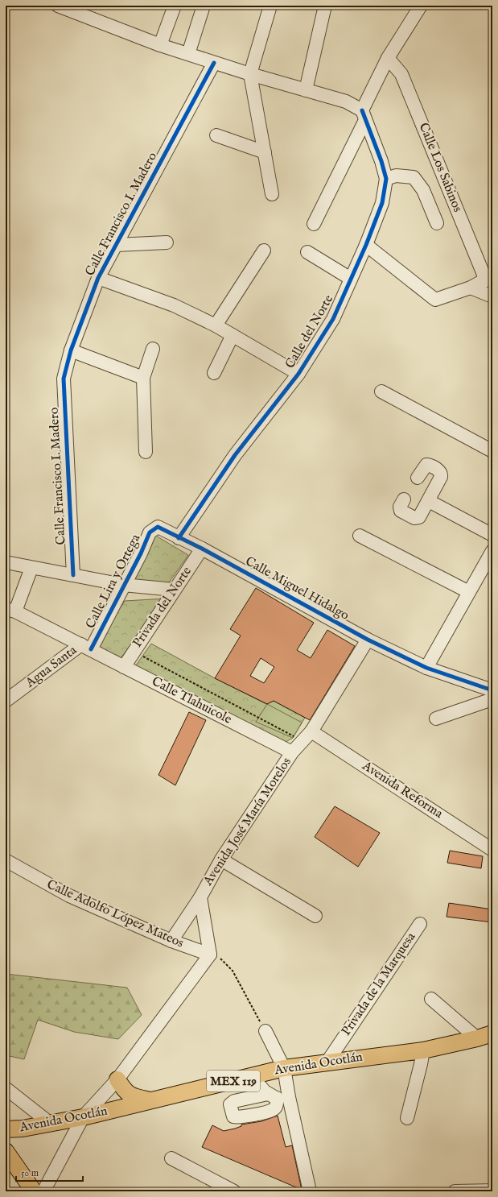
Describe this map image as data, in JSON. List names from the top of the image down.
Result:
{
  "streets": {
    "main road": ["Avenida Ocotlán", "MEX 119"],
    "street": [
      "Calle Los Sabinos",
      "Calle Francisco I. Madero",
      "Calle del Norte",
      "Calle Lira y Ortega",
      "Calle Miguel Hidalgo",
      "Privada del Norte",
      "Agua Santa",
      "Calle Tlahuicole",
      "Avenida Reforma",
      "Avenida José María Morelos",
      "Calle Adolfo López Mateos",
      "Privada de la Marquesa"
    ]
  },
  "crossings": [
    ["Calle del Norte", "Calle Miguel Hidalgo"],
    ["Calle Lira y Ortega", "Calle Miguel Hidalgo"],
    ["Calle Lira y Ortega", "Agua Santa"],
    ["Calle Lira y Ortega", "Calle Tlahuicole"],
    ["Calle Miguel Hidalgo", "Privada del Norte"],
    ["Calle Miguel Hidalgo", "Avenida José María Morelos"],
    ["Privada del Norte", "Calle Tlahuicole"],
    ["Agua Santa", "Calle Tlahuicole"],
    ["Calle Tlahuicole", "Avenida José María Morelos"],
    ["Avenida Reforma", "Avenida José María Morelos"],
    ["Avenida José María Morelos", "Calle Adolfo López Mateos"],
    ["Privada de la Marquesa", "Avenida Ocotlán"]
  ],
  "scale_bar": "50 m"
}
